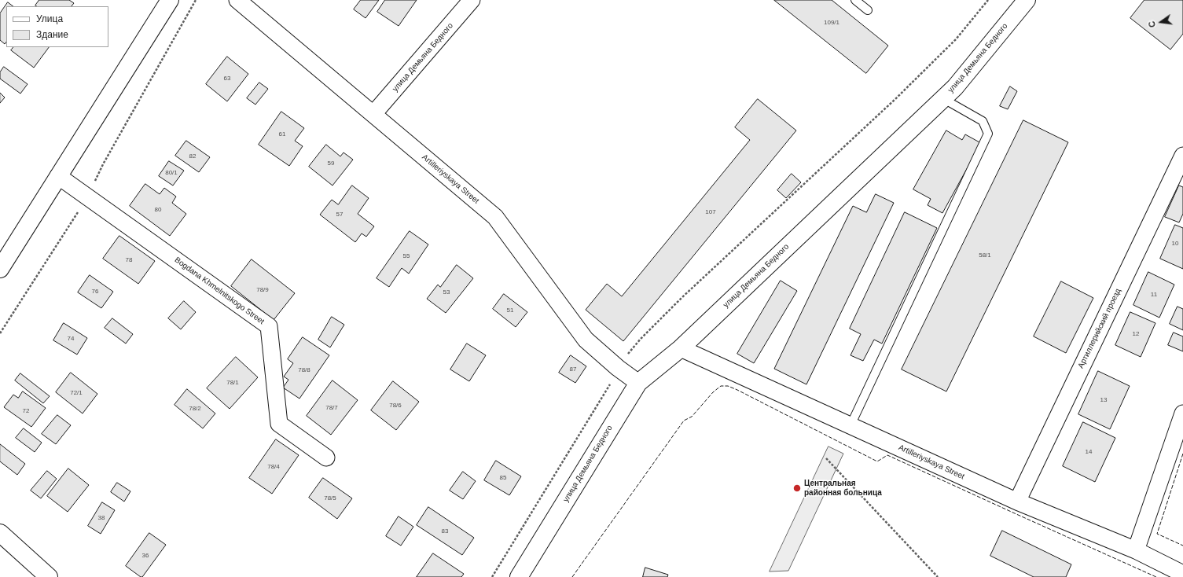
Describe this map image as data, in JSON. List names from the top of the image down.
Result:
{
  "streets": {
    "street": [
      "улица Демьяна Бедного",
      "Artilleriyskaya Street",
      "Bogdana Khmelnitskogo Street",
      "Артиллерийский проезд"
    ]
  },
  "crossings": [
    ["улица Демьяна Бедного", "Artilleriyskaya Street"],
    ["Artilleriyskaya Street", "Артиллерийский проезд"]
  ],
  "places": ["Центральная районная больница"],
  "house_numbers": [
    "109/1",
    "63",
    "61",
    "82",
    "59",
    "80/1",
    "80",
    "107",
    "57",
    "10",
    "58/1",
    "55",
    "78",
    "78/9",
    "76",
    "53",
    "11",
    "51",
    "12",
    "74",
    "87",
    "78/8",
    "78/1",
    "72/1",
    "13",
    "78/6",
    "78/7",
    "78/2",
    "72",
    "14",
    "78/4",
    "85",
    "78/5",
    "38",
    "83",
    "36"
  ],
  "legend": ["Улица", "Здание"],
  "north": "left"
}
